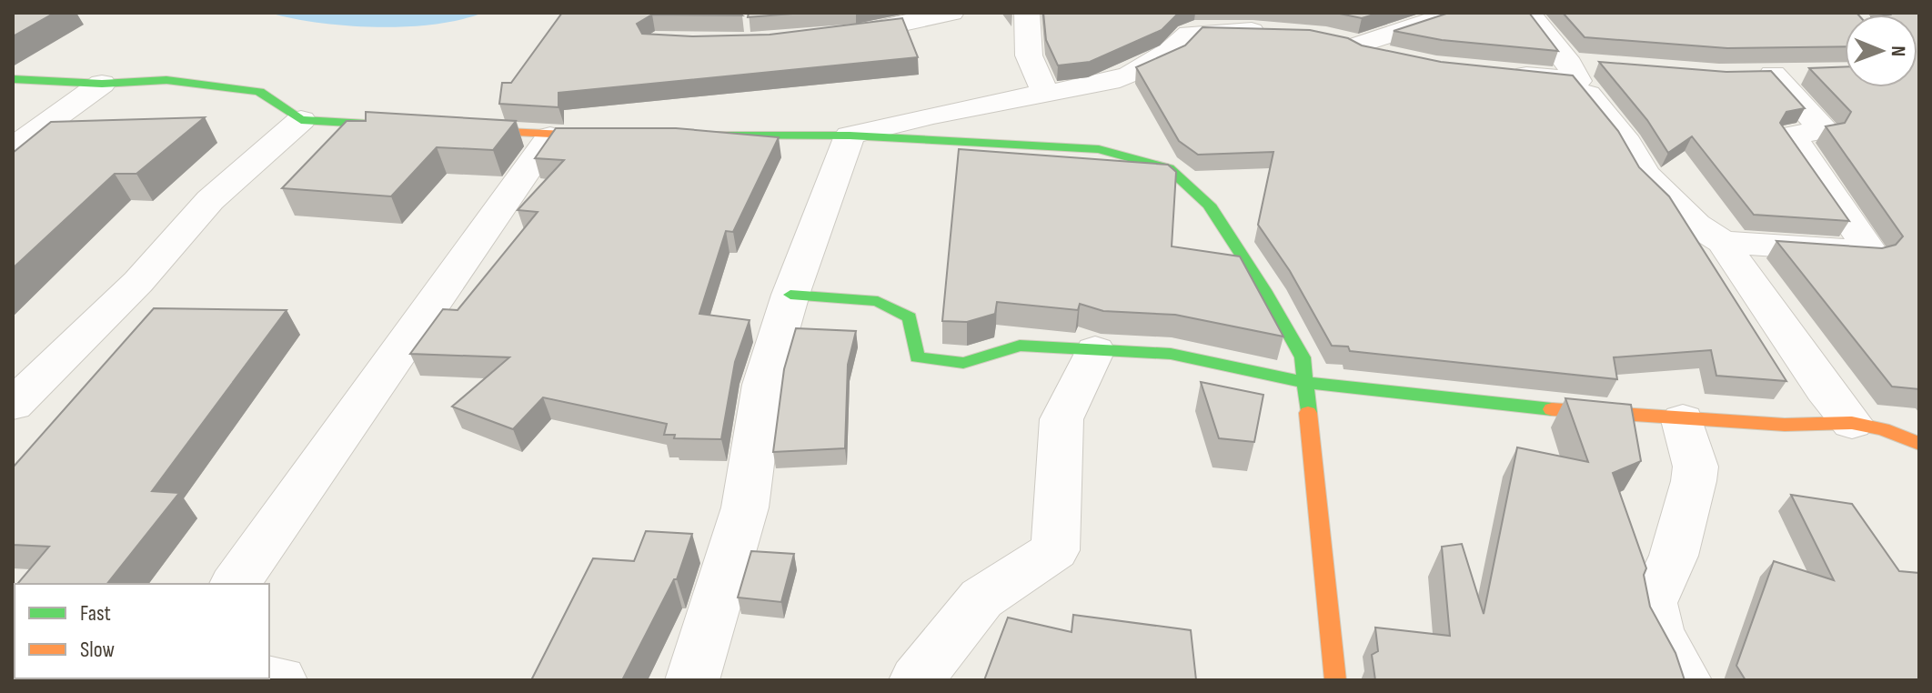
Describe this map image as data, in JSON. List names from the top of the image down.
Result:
{
  "legend": ["Fast", "Slow"],
  "north": "right"
}
